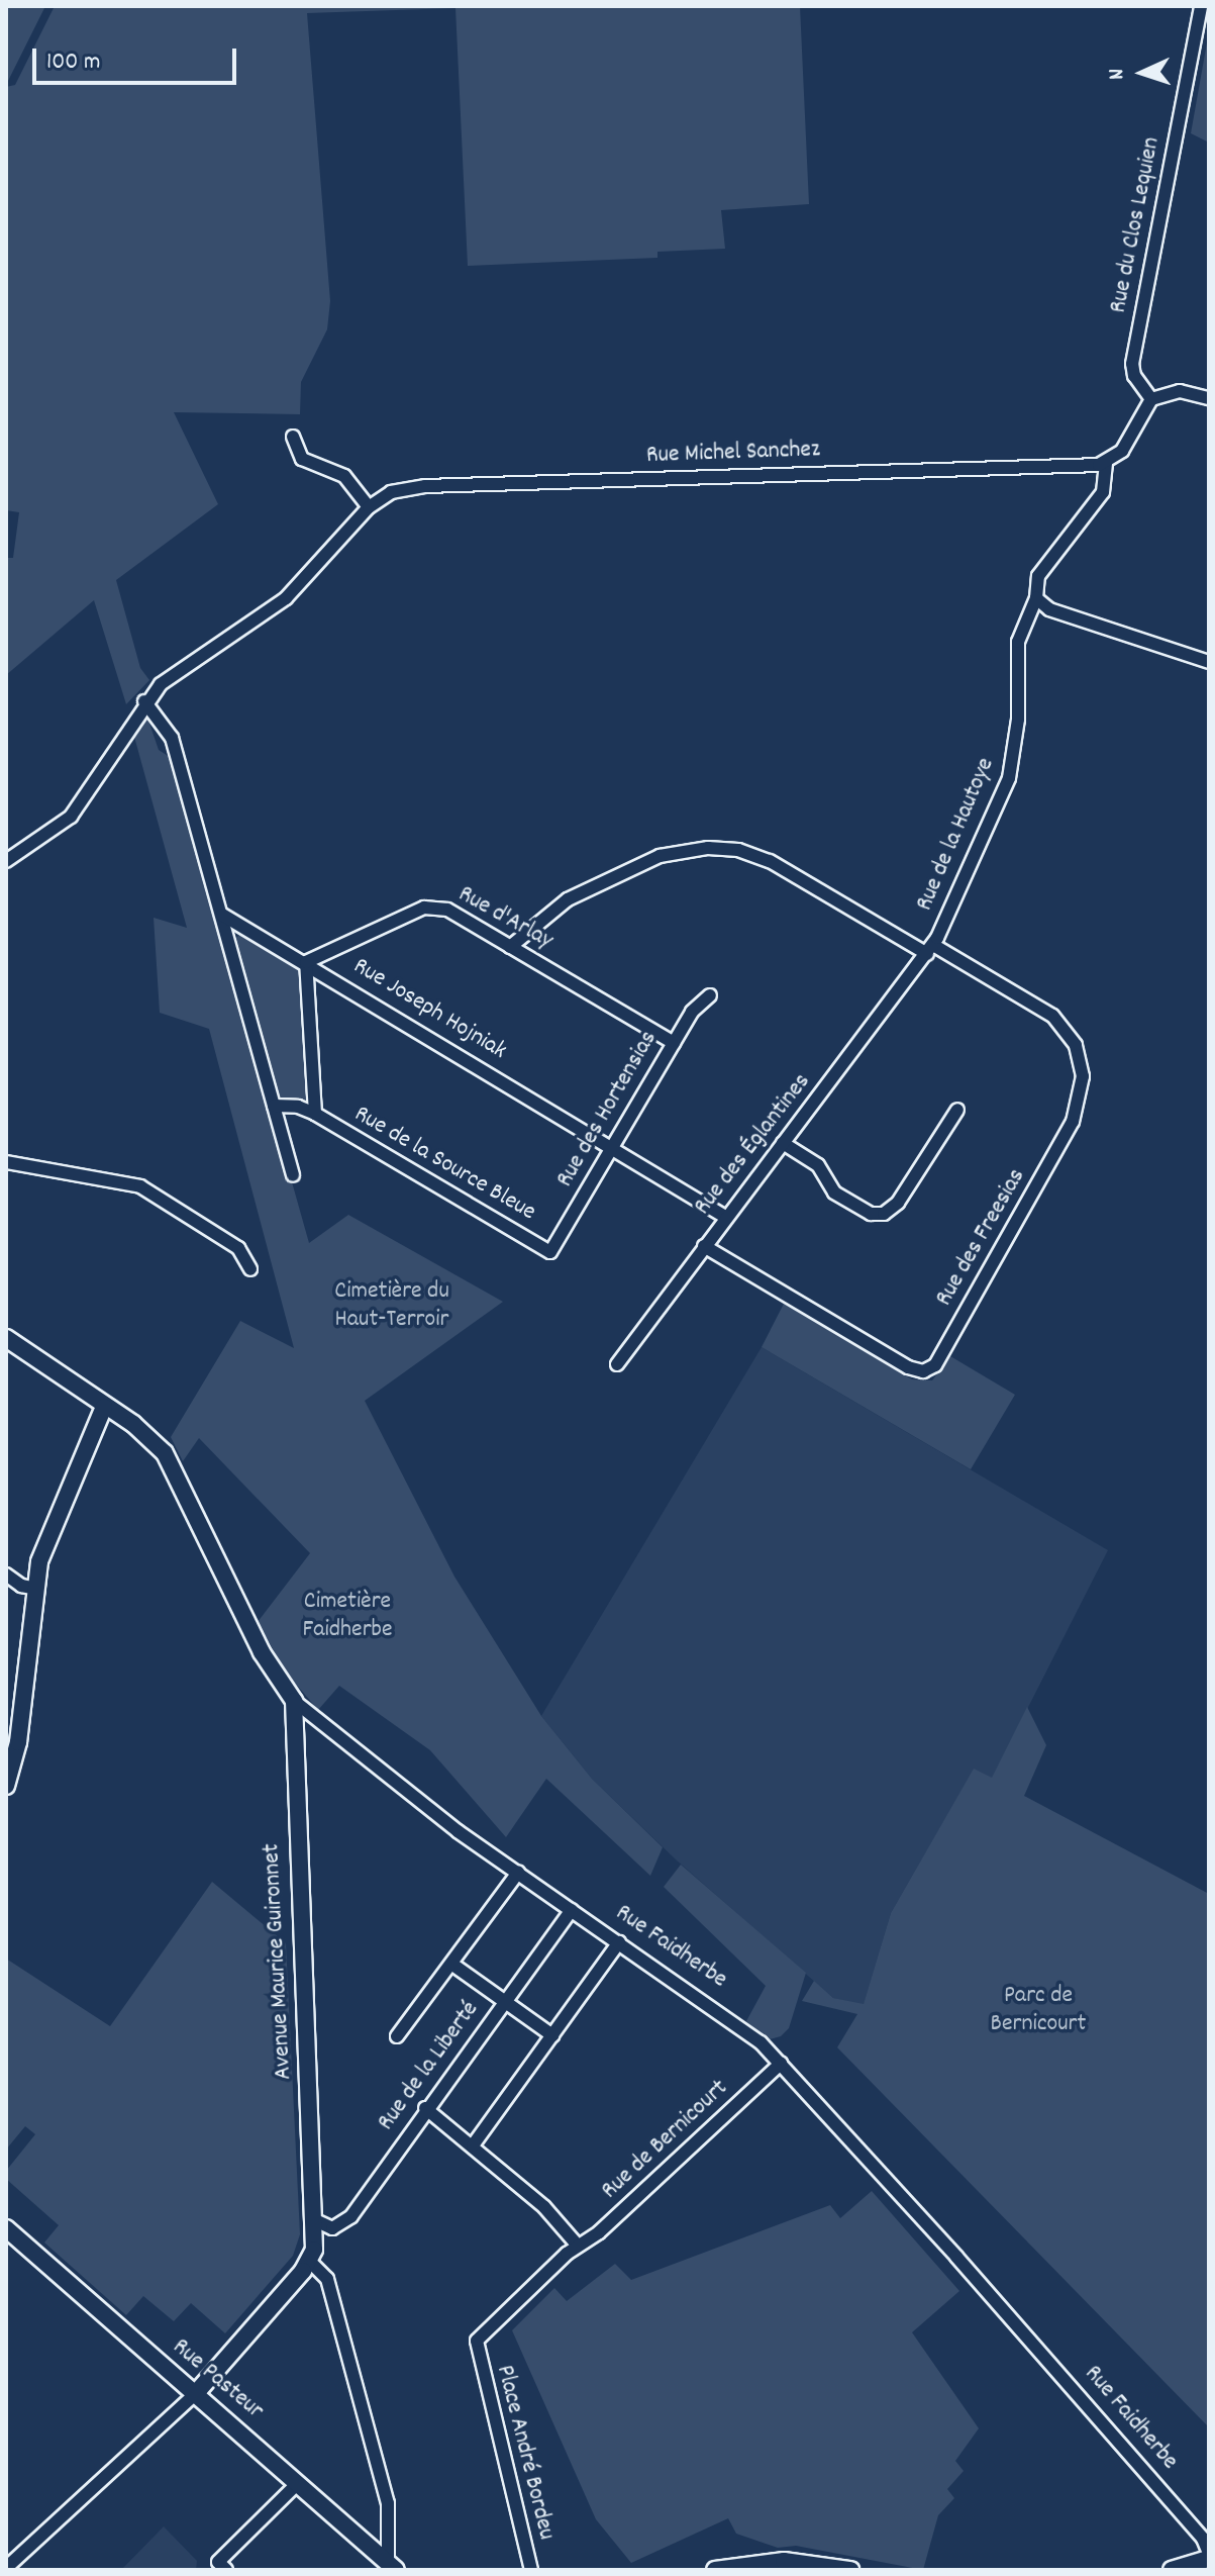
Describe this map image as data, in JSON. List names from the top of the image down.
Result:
{
  "streets": {
    "street": [
      "Rue du Clos Lequien",
      "Rue Michel Sanchez",
      "Rue de la Hautoye",
      "Rue d'Arlay",
      "Rue Joseph Hojniak",
      "Rue des Hortensias",
      "Rue des Églantines",
      "Rue de la Source Bleue",
      "Rue des Freesias",
      "Rue Faidherbe",
      "Avenue Maurice Guironnet",
      "Rue de la Liberté",
      "Rue de Bernicourt",
      "Rue Pasteur",
      "Place André Bordeu"
    ]
  },
  "crossings": [
    ["Rue Michel Sanchez", "Rue de la Hautoye"],
    ["Rue de la Hautoye", "Rue des Églantines"],
    ["Rue de la Hautoye", "Rue des Freesias"],
    ["Rue d'Arlay", "Rue Joseph Hojniak"],
    ["Rue d'Arlay", "Rue des Hortensias"],
    ["Rue d'Arlay", "Rue de la Source Bleue"],
    ["Rue Joseph Hojniak", "Rue des Hortensias"],
    ["Rue Joseph Hojniak", "Rue des Églantines"],
    ["Rue Joseph Hojniak", "Rue de la Source Bleue"],
    ["Rue des Hortensias", "Rue de la Source Bleue"],
    ["Rue des Églantines", "Rue des Freesias"],
    ["Rue Faidherbe", "Avenue Maurice Guironnet"],
    ["Rue Faidherbe", "Rue de la Liberté"],
    ["Rue Faidherbe", "Rue de Bernicourt"],
    ["Avenue Maurice Guironnet", "Rue de la Liberté"],
    ["Rue de Bernicourt", "Place André Bordeu"]
  ],
  "parks": ["Cimetière du Haut-Terroir", "Cimetière Faidherbe", "Parc de Bernicourt"],
  "scale_bar": "100 m",
  "north": "left"
}
